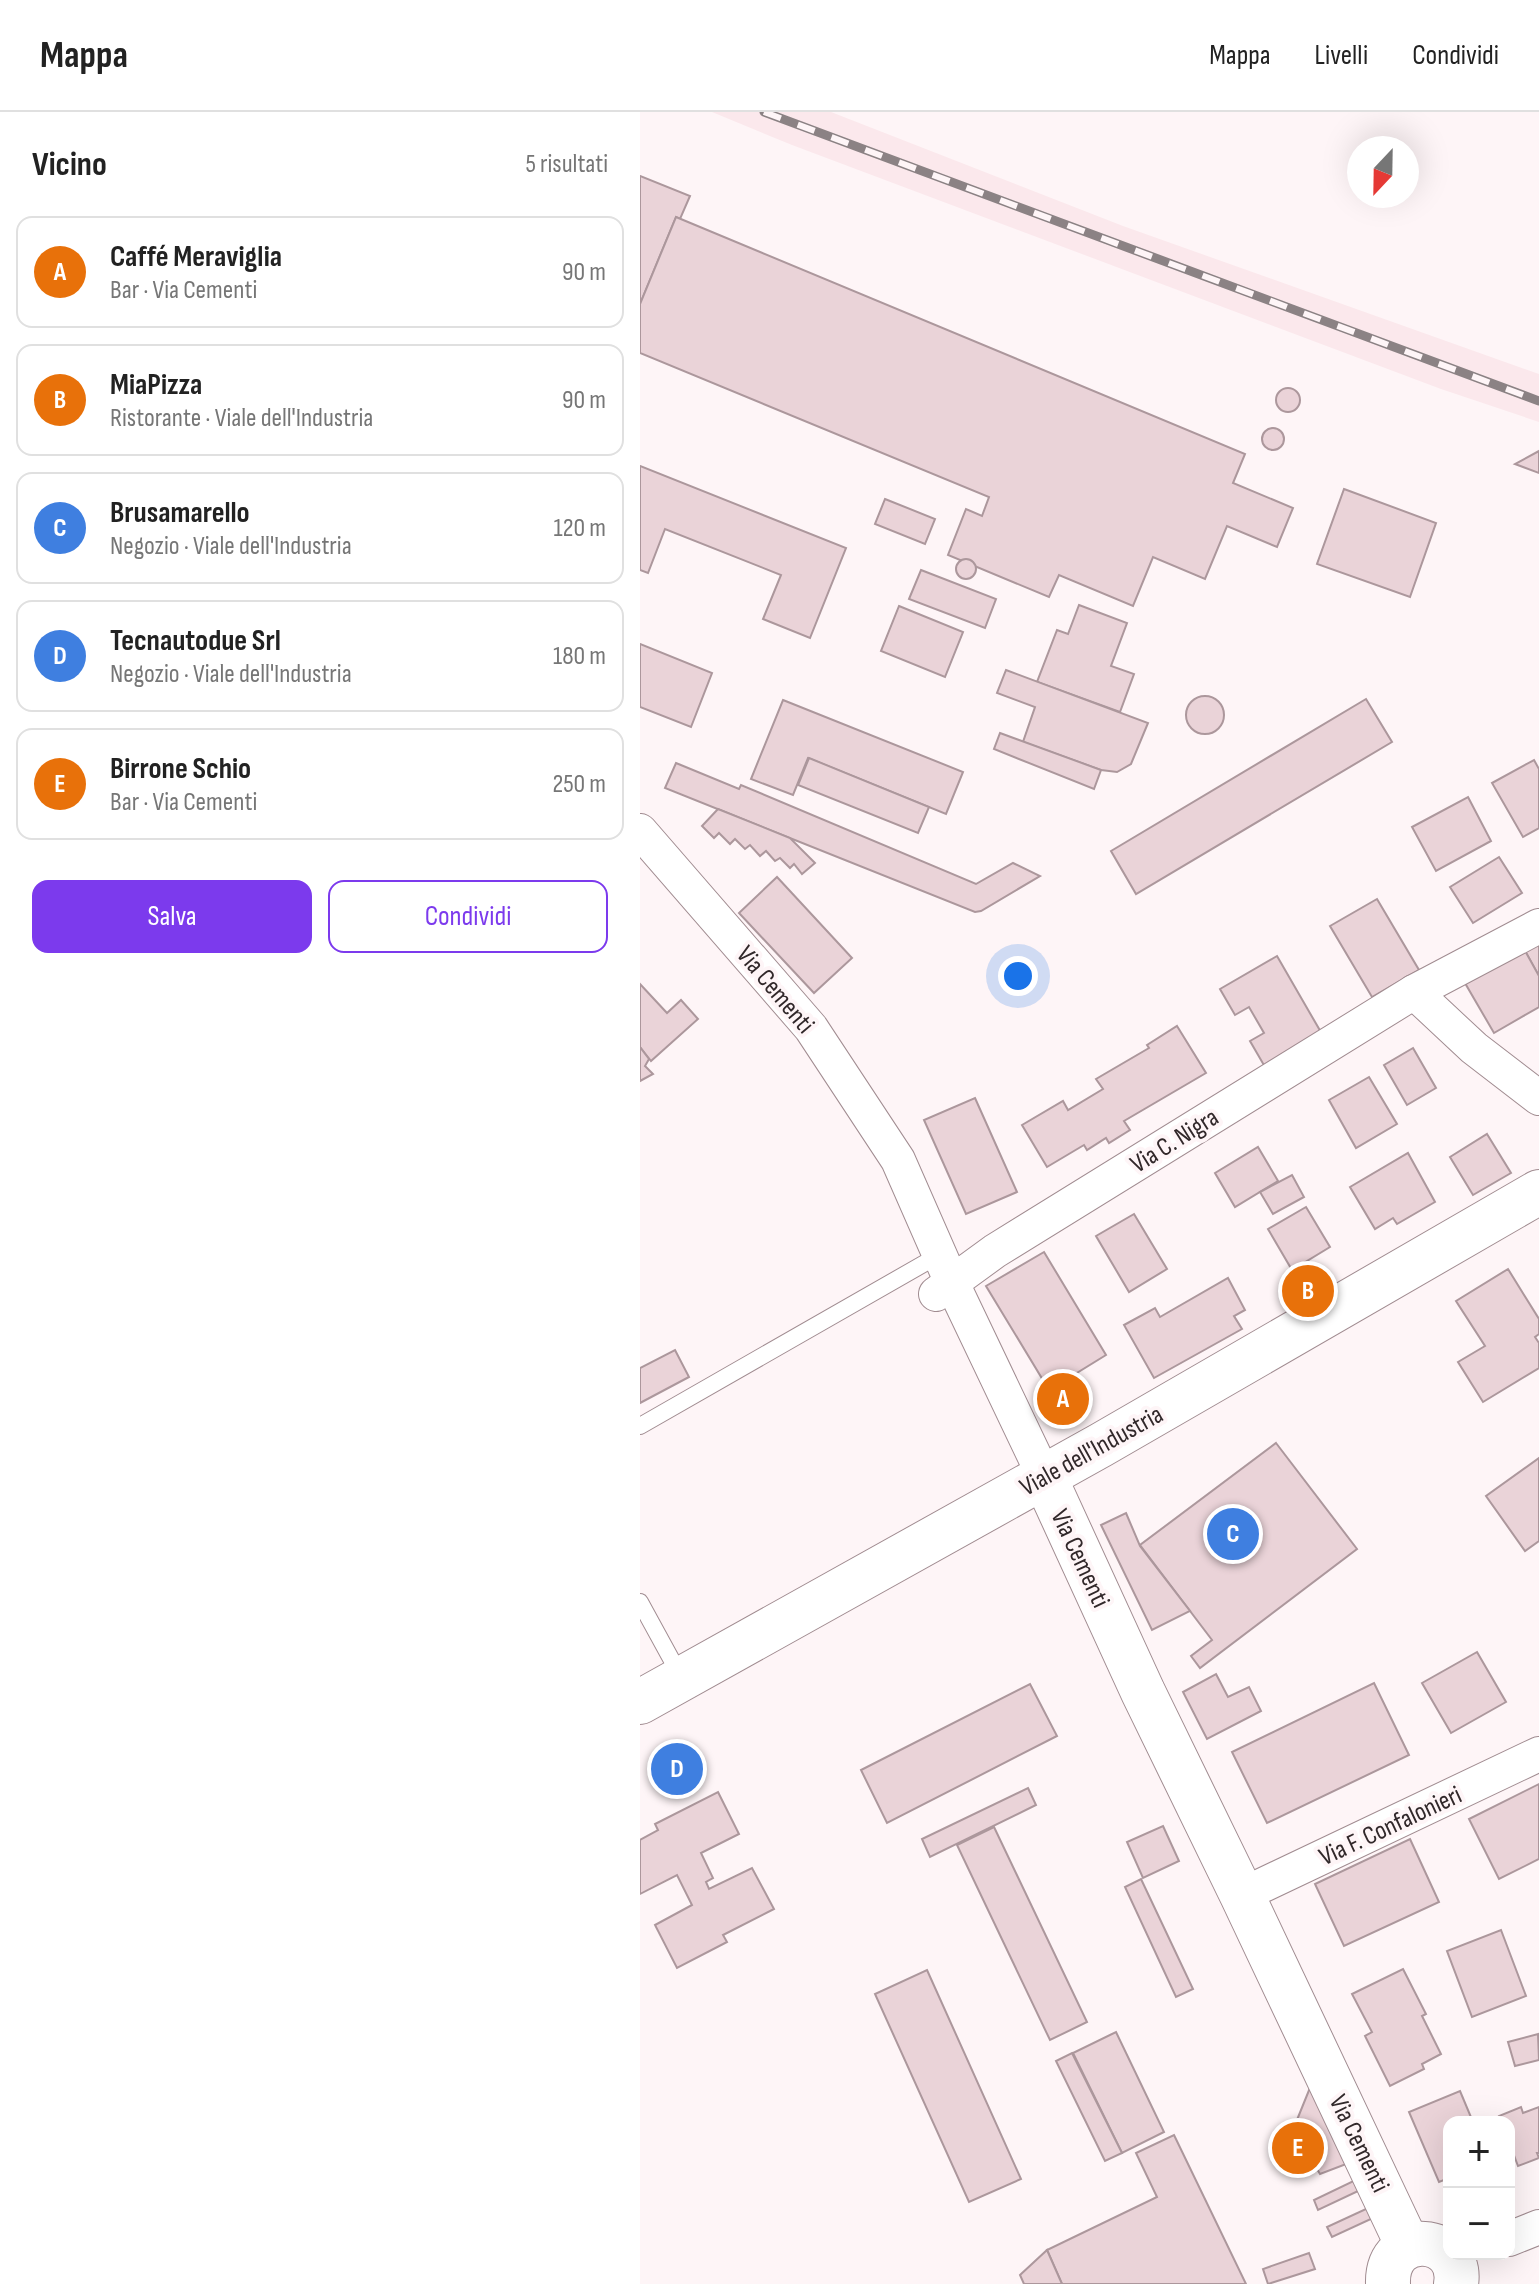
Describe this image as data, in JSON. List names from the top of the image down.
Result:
{
  "streets": {
    "main road": ["Via Cementi", "Viale dell'Industria"],
    "street": ["Via C. Nigra", "Via F. Confalonieri"]
  },
  "crossings": [
    ["Via Cementi", "Via C. Nigra"],
    ["Via Cementi", "Viale dell'Industria"],
    ["Via Cementi", "Via F. Confalonieri"]
  ],
  "north": "bottom",
  "page": {
    "header": "Mappa",
    "nav": ["Mappa", "Livelli", "Condividi"],
    "heading": ["Vicino", "5 risultati"],
    "list": [
      {
        "mark": "A",
        "name": "Caffé Meraviglia",
        "note": "Bar · Via Cementi",
        "value": "90 m"
      },
      {
        "mark": "B",
        "name": "MiaPizza",
        "note": "Ristorante · Viale dell'Industria",
        "value": "90 m"
      },
      {
        "mark": "C",
        "name": "Brusamarello",
        "note": "Negozio · Viale dell'Industria",
        "value": "120 m"
      },
      {
        "mark": "D",
        "name": "Tecnautodue Srl",
        "note": "Negozio · Viale dell'Industria",
        "value": "180 m"
      },
      {
        "mark": "E",
        "name": "Birrone Schio",
        "note": "Bar · Via Cementi",
        "value": "250 m"
      }
    ],
    "buttons": ["Salva", "Condividi"],
    "pins": [
      "B",
      "A",
      "C",
      "D",
      "E"
    ],
    "map_buttons": ["+", "−"]
  }
}
